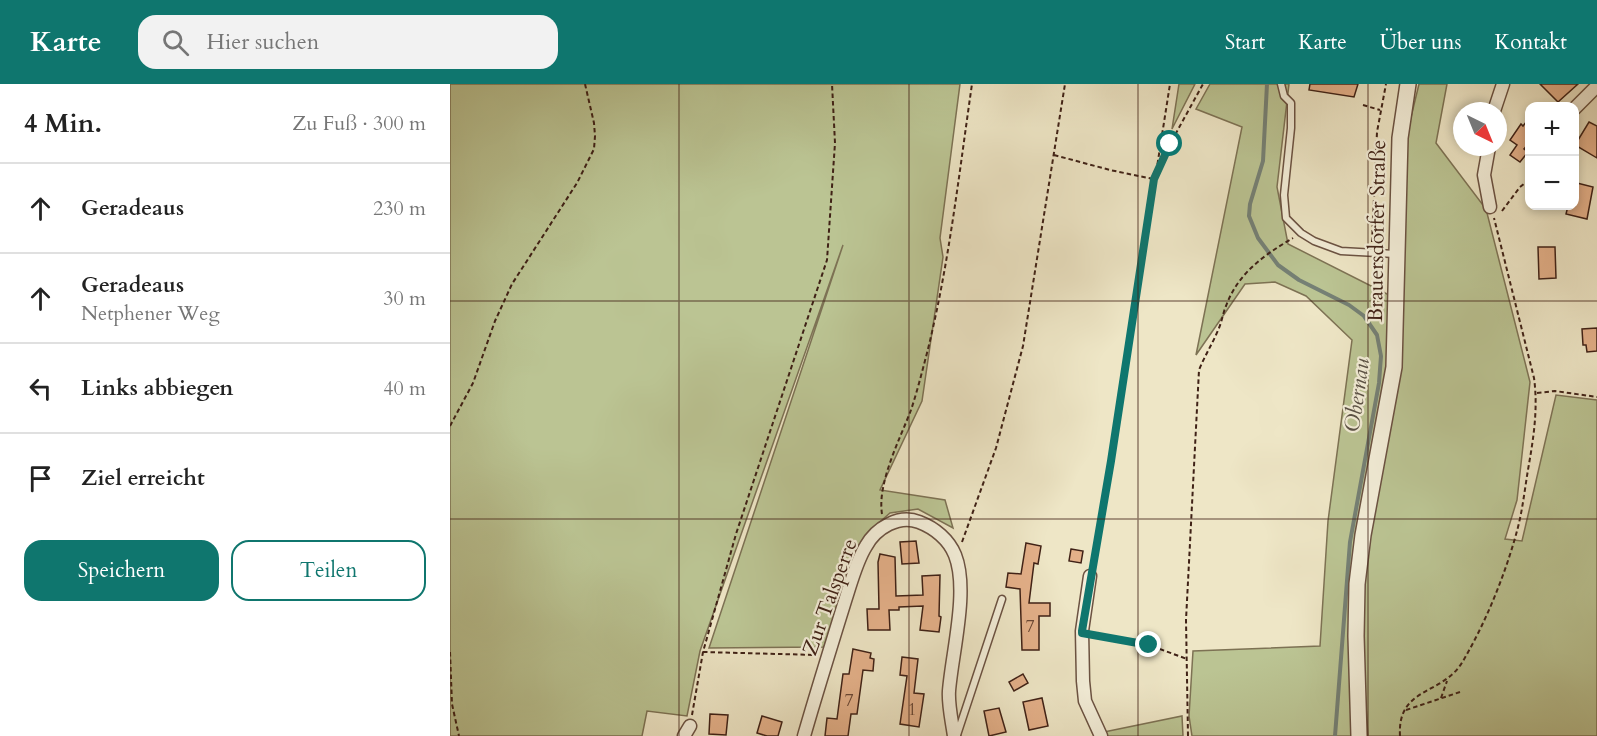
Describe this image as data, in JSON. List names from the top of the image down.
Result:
{
  "streets": {
    "street": ["Brauersdorfer Straße", "Zur Talsperre"]
  },
  "water": ["Obernau"],
  "house_numbers": ["7", "7", "1"],
  "north": "bottom right",
  "page": {
    "header": "Karte",
    "search": "Hier suchen",
    "nav": [
      "Start",
      "Karte",
      "Über uns",
      "Kontakt"
    ],
    "heading": ["4 Min.", "Zu Fuß · 300 m"],
    "map_buttons": ["+", "−"],
    "list": [
      ["Geradeaus", "230 m"],
      ["Geradeaus", "Netphener Weg", "30 m"],
      ["Links abbiegen", "40 m"],
      "Ziel erreicht"
    ],
    "buttons": ["Speichern", "Teilen"]
  }
}
